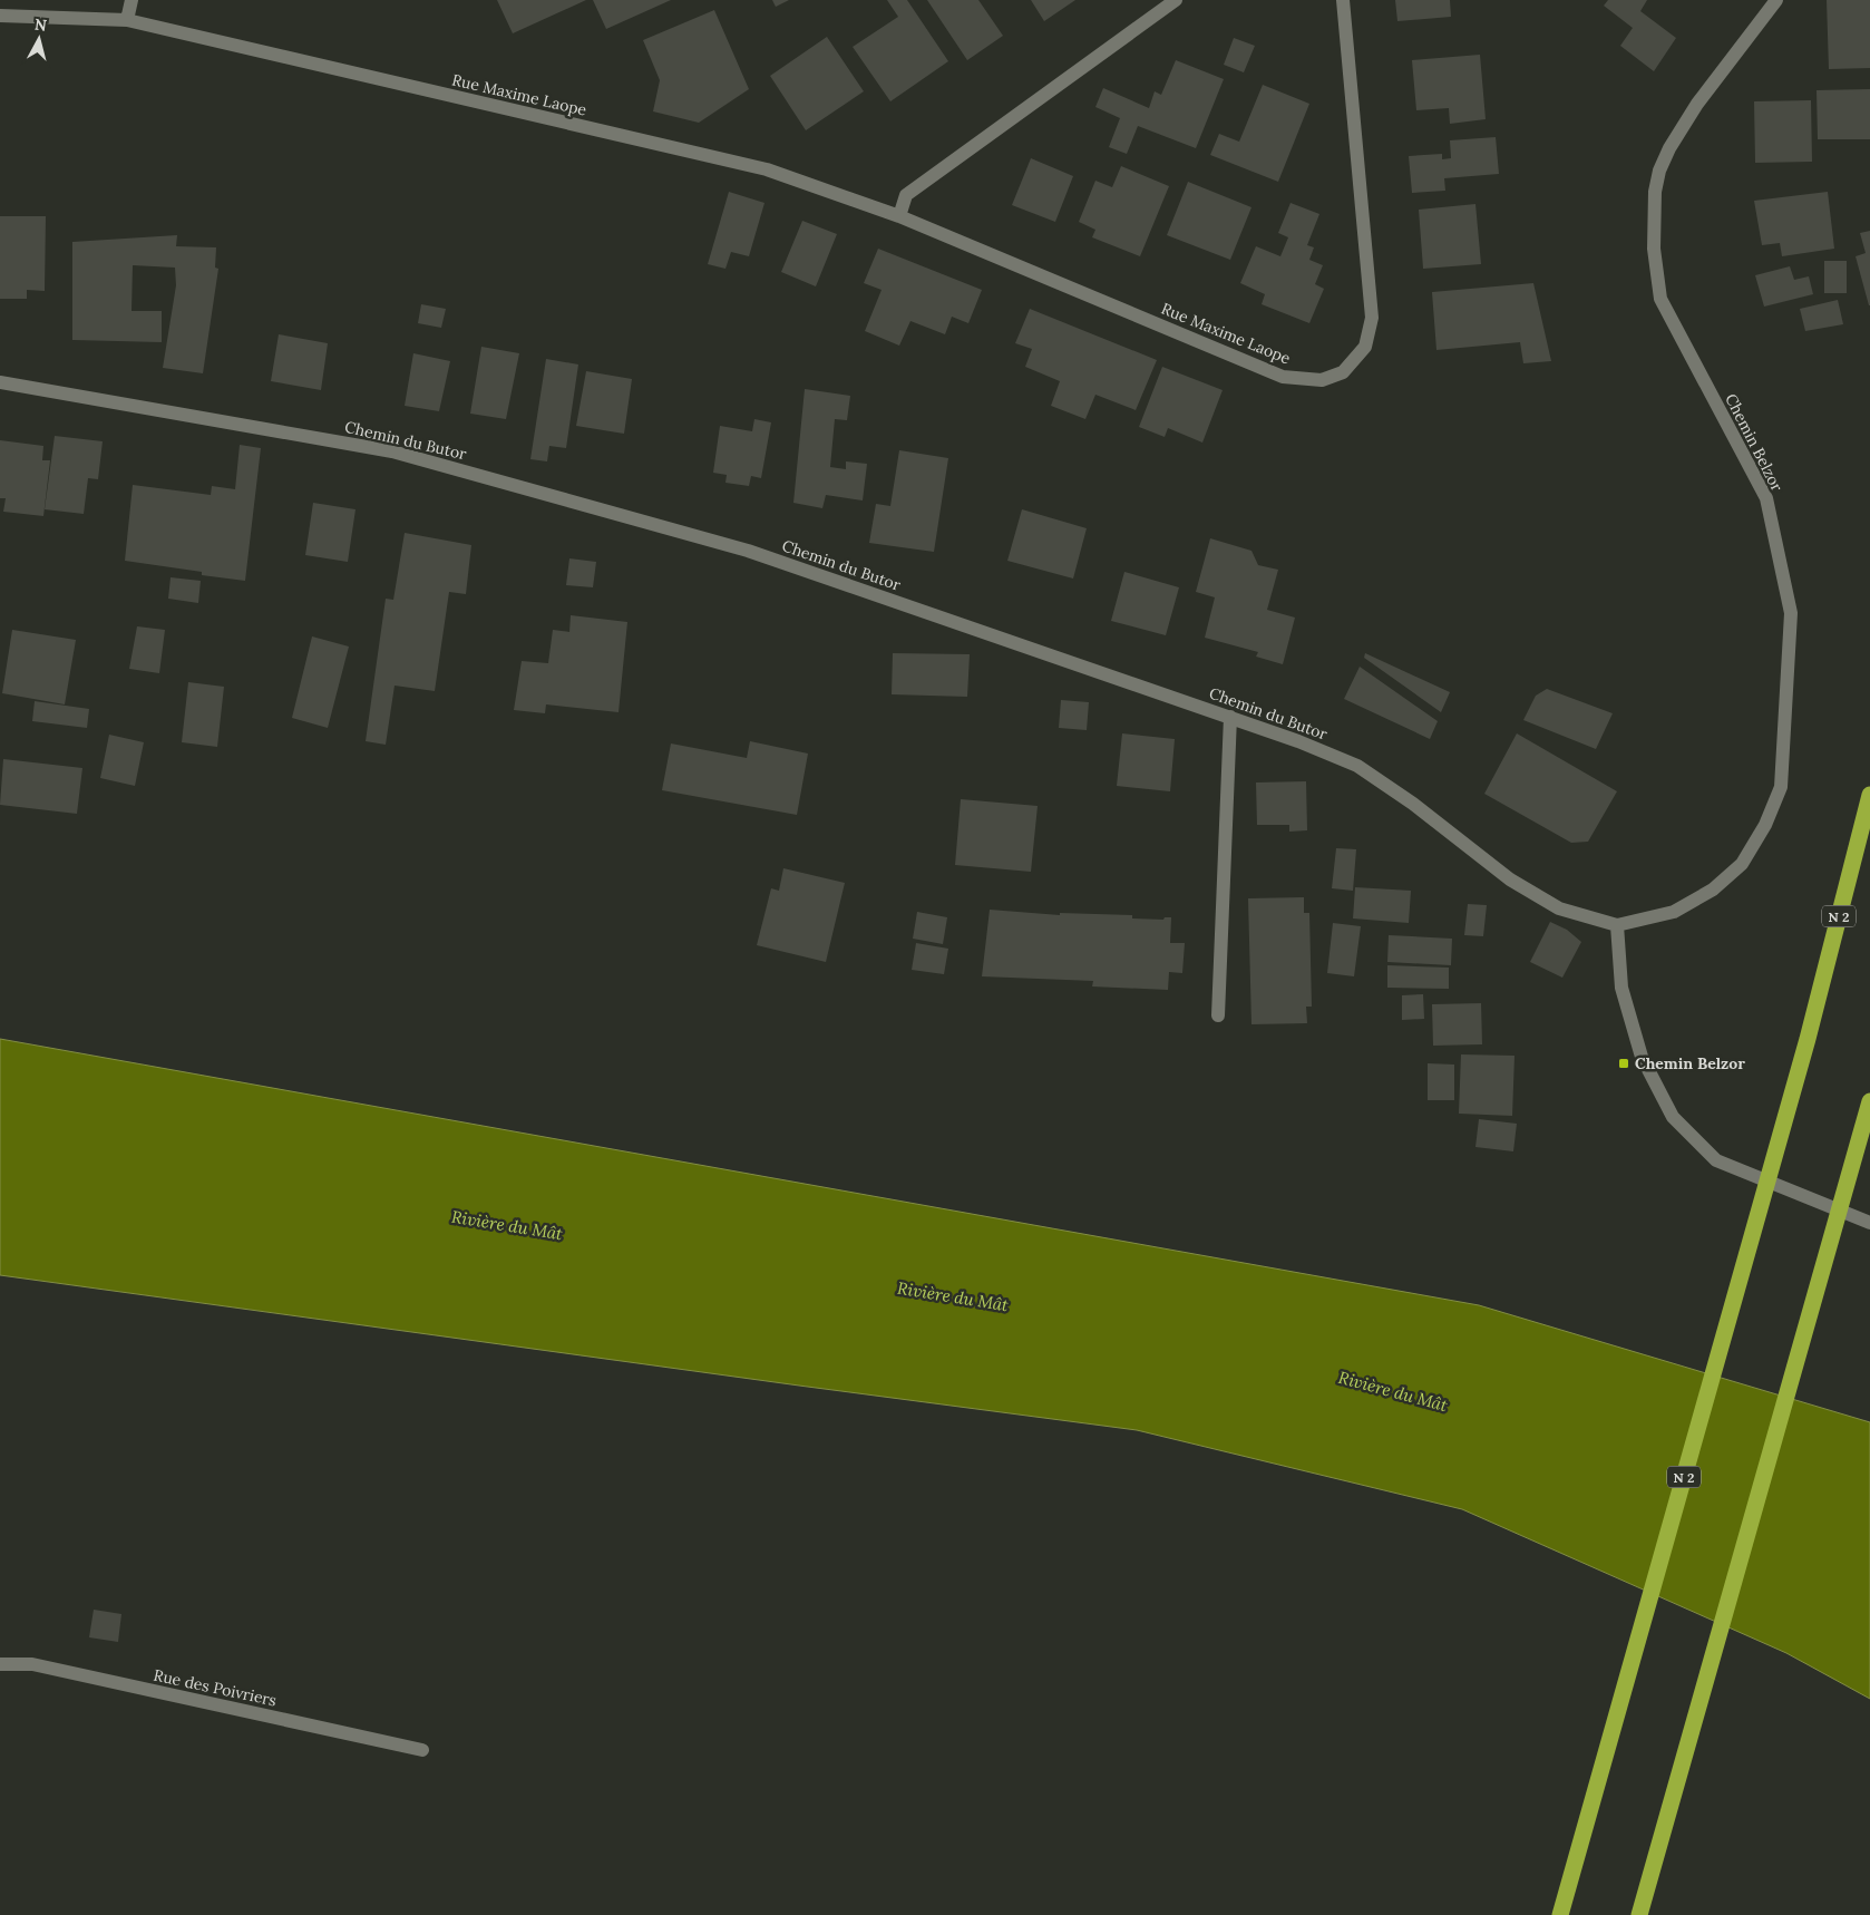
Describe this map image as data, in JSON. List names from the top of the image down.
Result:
{
  "streets": {
    "highway": ["N 2"],
    "street": [
      "Rue Maxime Laope",
      "Chemin du Butor",
      "Chemin Belzor",
      "Rue des Poivriers"
    ]
  },
  "crossings": [
    ["Chemin du Butor", "Chemin Belzor"]
  ],
  "water": ["Rivière du Mât"],
  "places": {
    "transit": ["Chemin Belzor"]
  },
  "north": "top"
}
